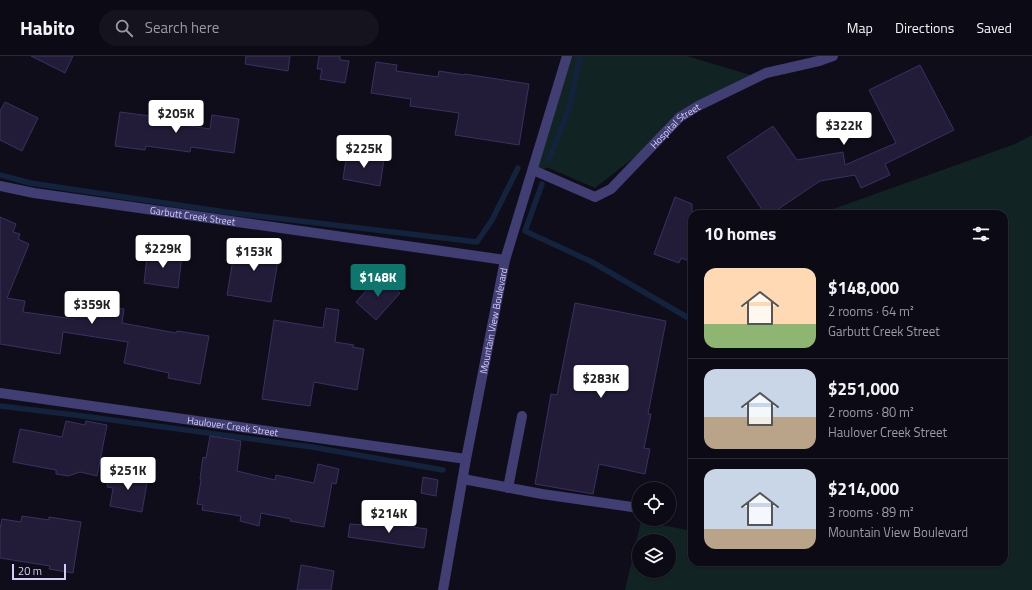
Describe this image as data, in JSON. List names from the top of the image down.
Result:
{
  "streets": {
    "street": [
      "Hospital Street",
      "Garbutt Creek Street",
      "Mountain View Boulevard",
      "Haulover Creek Street"
    ]
  },
  "crossings": [
    ["Hospital Street", "Mountain View Boulevard"],
    ["Garbutt Creek Street", "Mountain View Boulevard"],
    ["Mountain View Boulevard", "Haulover Creek Street"]
  ],
  "scale_bar": "20 m",
  "page": {
    "header": "Habito",
    "search": "Search here",
    "nav": ["Map", "Directions", "Saved"],
    "price": [
      "$205K",
      "$322K",
      "$225K",
      "$229K",
      "$153K",
      "$148K",
      "$359K",
      "$283K",
      "$251K",
      "$214K"
    ],
    "heading": "10 homes",
    "list": [
      {
        "name": "$148,000",
        "note": "2 rooms · 64 m² · Garbutt Creek Street"
      },
      {
        "name": "$251,000",
        "note": "2 rooms · 80 m² · Haulover Creek Street"
      },
      {
        "name": "$214,000",
        "note": "3 rooms · 89 m² · Mountain View Boulevard"
      }
    ],
    "scale": "20 m"
  }
}
